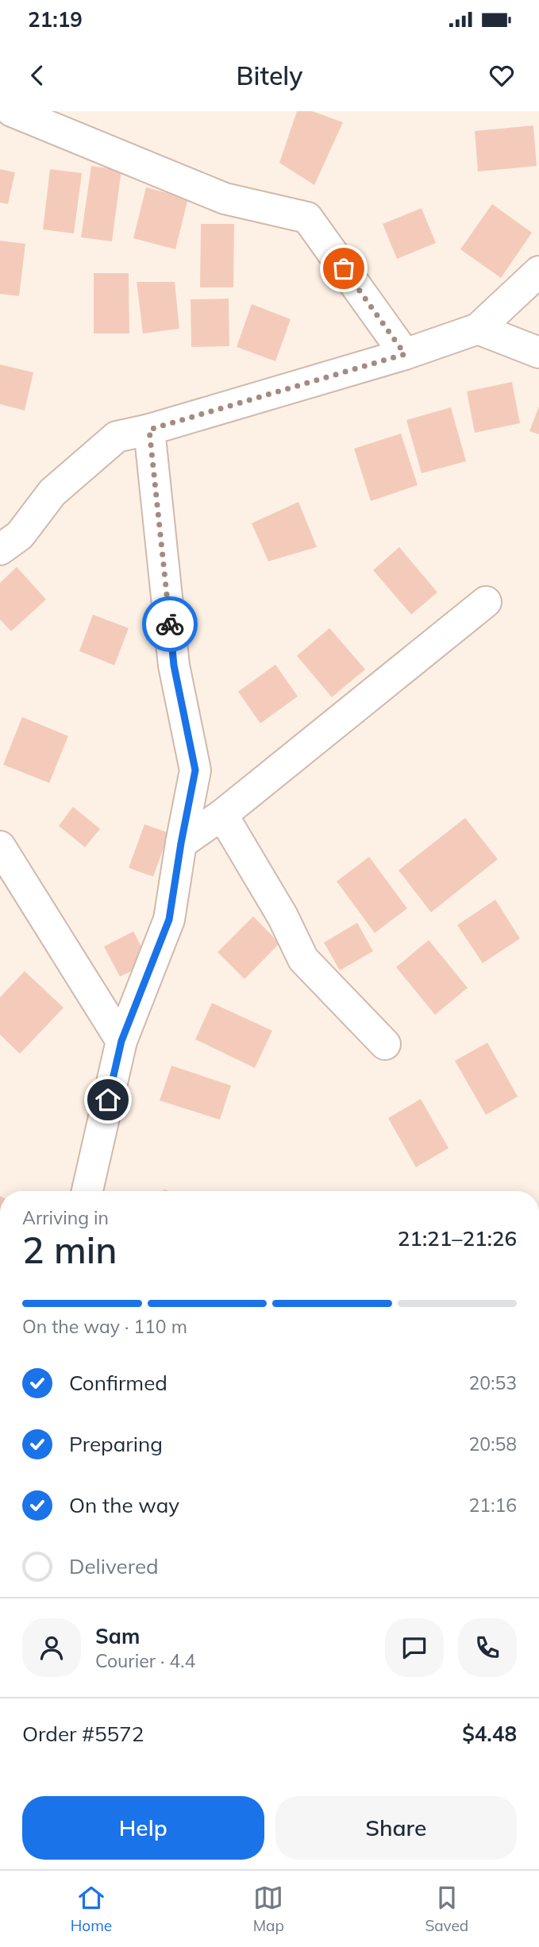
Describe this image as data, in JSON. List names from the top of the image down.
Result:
{
  "page": {
    "status": "21:19",
    "header": "Bitely",
    "heading": ["2 min", "Arriving in", "21:21–21:26"],
    "panel": [
      "Sam",
      "Courier · 4.4",
      "Order #5572",
      "$4.48"
    ],
    "bar": "On the way · 110 m",
    "list": [
      ["Confirmed", "20:53"],
      ["Preparing", "20:58"],
      ["On the way", "21:16"],
      "Delivered"
    ],
    "buttons": ["Help", "Share"],
    "tabs": ["Home", "Map", "Saved"]
  }
}
